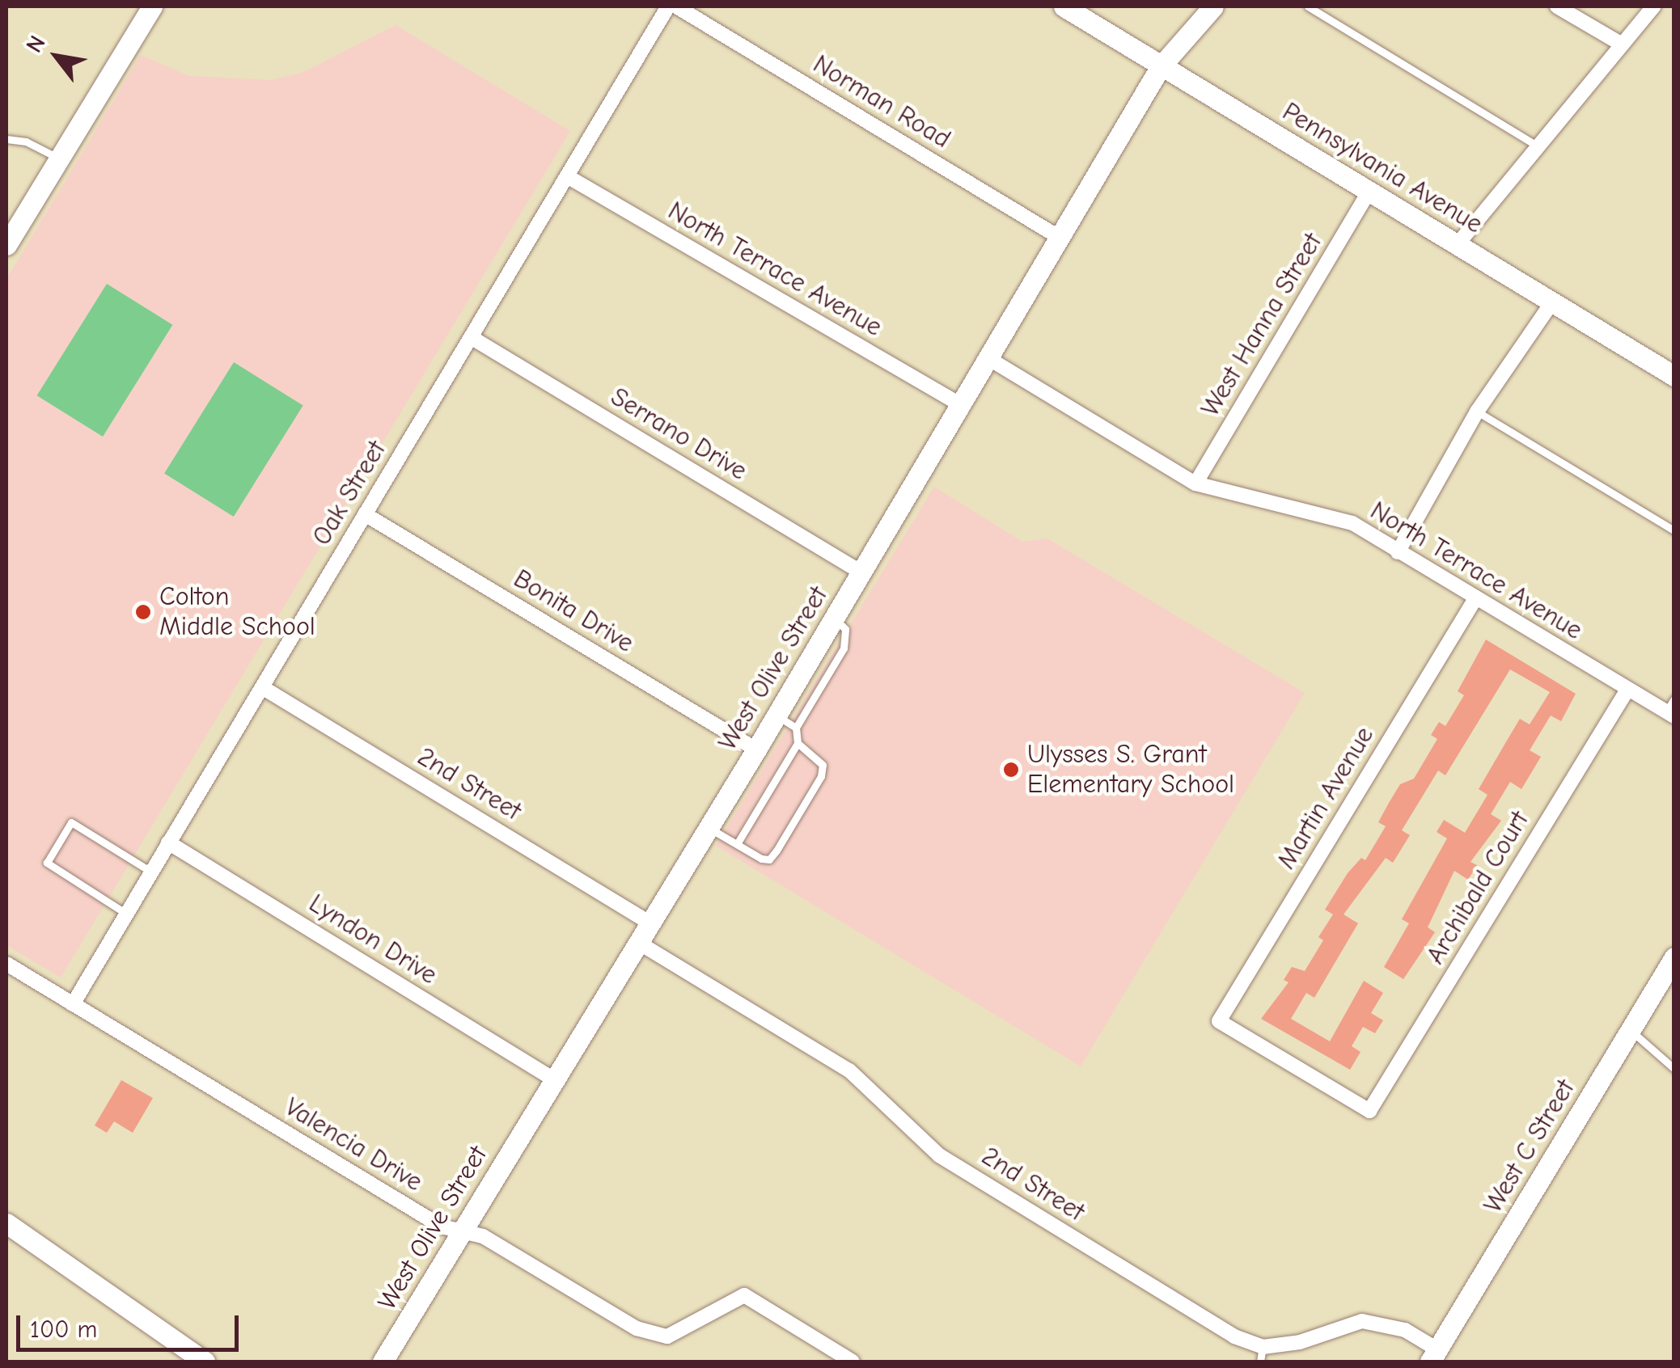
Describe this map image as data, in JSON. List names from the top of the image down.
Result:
{
  "streets": {
    "street": [
      "Norman Road",
      "Pennsylvania Avenue",
      "North Terrace Avenue",
      "West Hanna Street",
      "Serrano Drive",
      "Oak Street",
      "Bonita Drive",
      "West Olive Street",
      "2nd Street",
      "Martin Avenue",
      "Archibald Court",
      "Lyndon Drive",
      "Valencia Drive",
      "West C Street"
    ]
  },
  "crossings": [
    ["Norman Road", "West Olive Street"],
    ["Pennsylvania Avenue", "West Hanna Street"],
    ["Pennsylvania Avenue", "West Olive Street"],
    ["North Terrace Avenue", "West Hanna Street"],
    ["North Terrace Avenue", "Oak Street"],
    ["North Terrace Avenue", "West Olive Street"],
    ["North Terrace Avenue", "Martin Avenue"],
    ["North Terrace Avenue", "Archibald Court"],
    ["Serrano Drive", "Oak Street"],
    ["Serrano Drive", "West Olive Street"],
    ["Oak Street", "Bonita Drive"],
    ["Oak Street", "2nd Street"],
    ["Oak Street", "Lyndon Drive"],
    ["Oak Street", "Valencia Drive"],
    ["Bonita Drive", "West Olive Street"],
    ["West Olive Street", "2nd Street"],
    ["West Olive Street", "Lyndon Drive"],
    ["West Olive Street", "Valencia Drive"],
    ["2nd Street", "West C Street"],
    ["Martin Avenue", "Archibald Court"]
  ],
  "places": ["Colton Middle School", "Ulysses S. Grant Elementary School"],
  "scale_bar": "100 m",
  "north": "top left"
}
